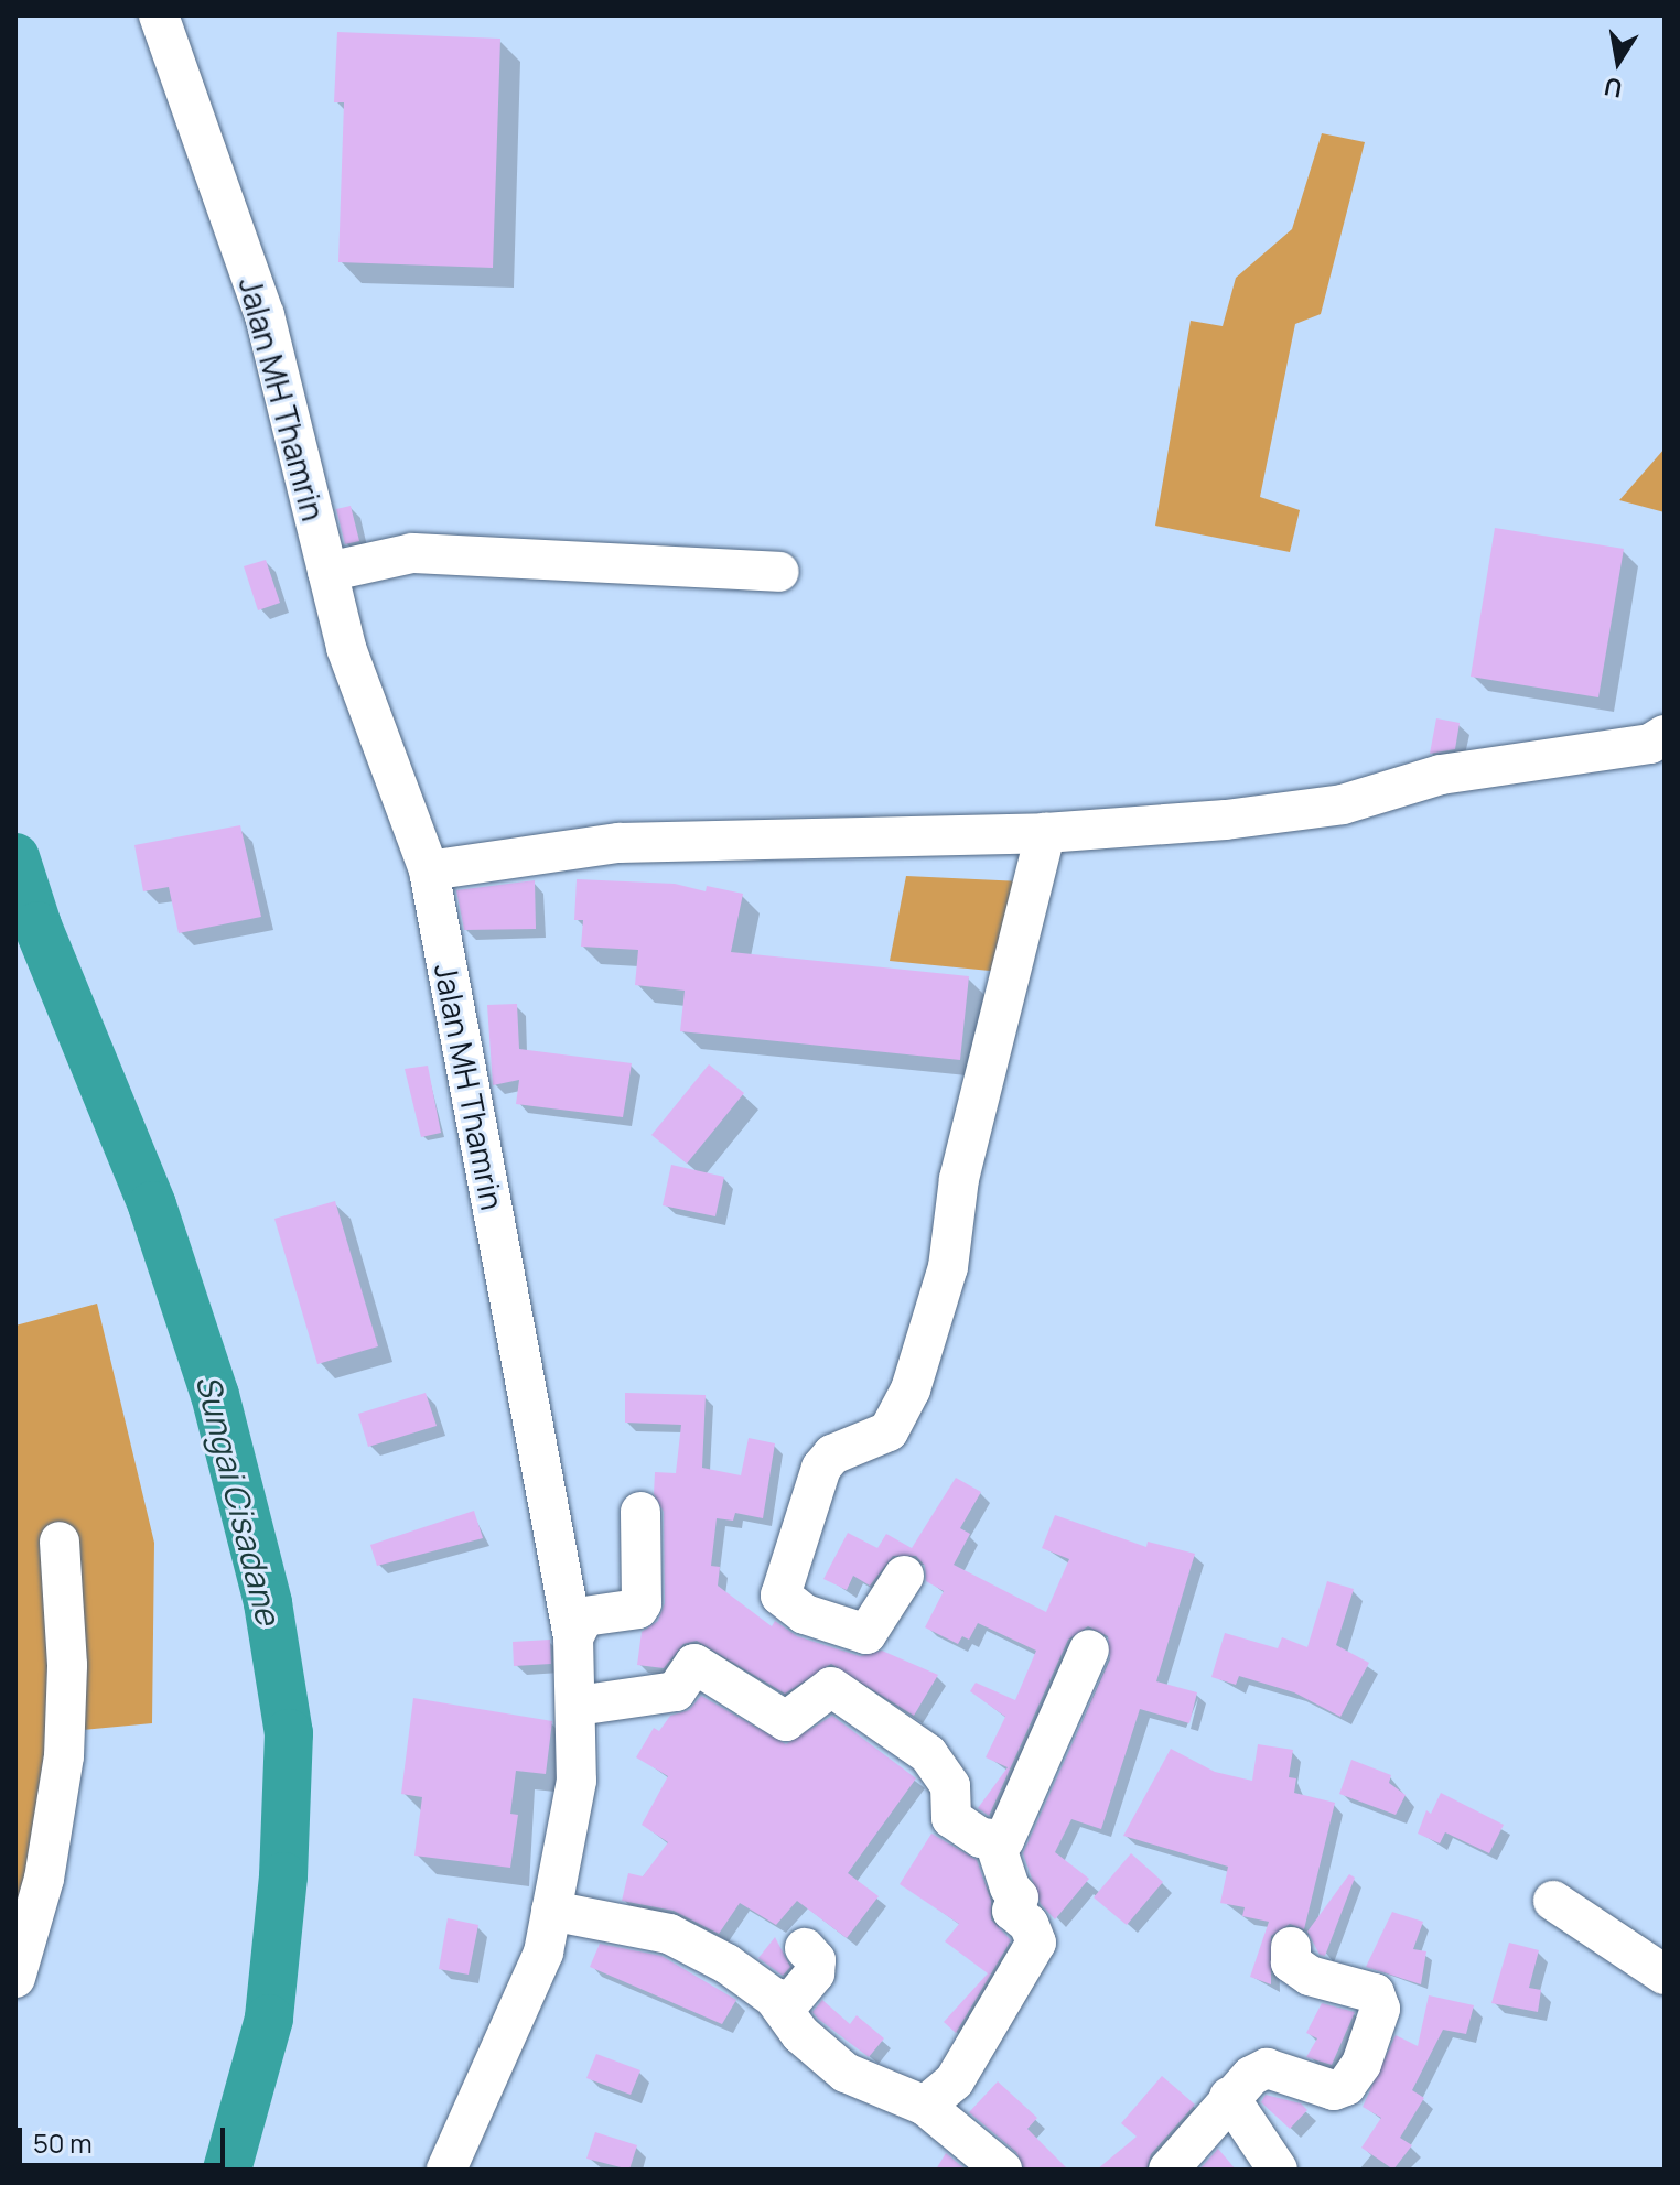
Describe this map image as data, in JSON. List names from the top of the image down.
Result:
{
  "streets": {
    "street": ["Jalan MH Thamrin"]
  },
  "water": ["Sungai Cisadane"],
  "scale_bar": "50 m",
  "north": "bottom"
}
